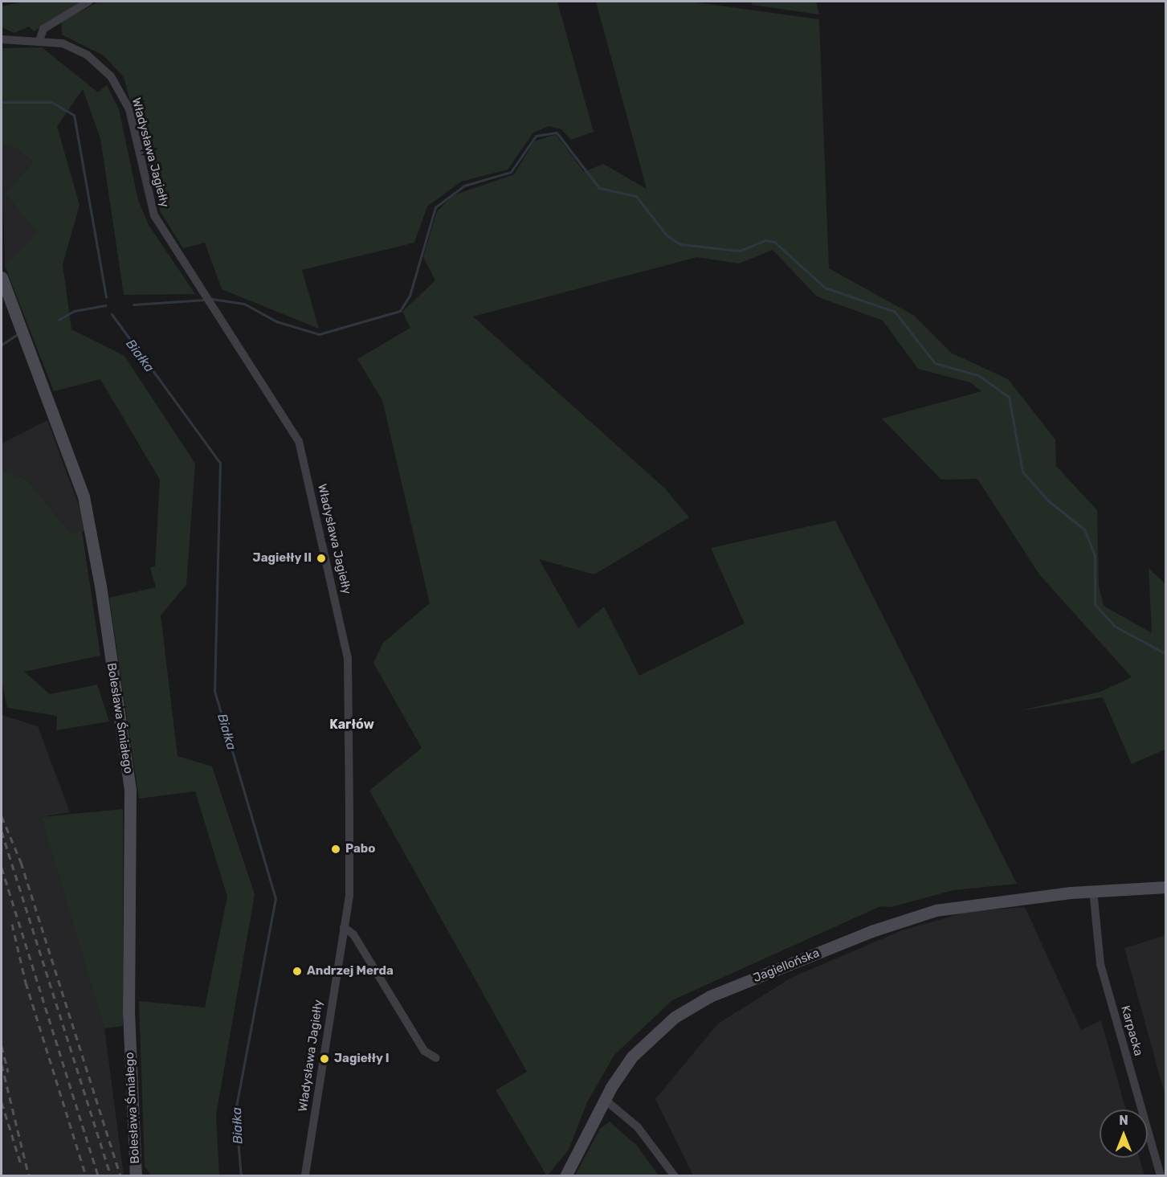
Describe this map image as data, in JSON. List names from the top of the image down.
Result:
{
  "streets": {
    "street": [
      "Władysława Jagiełły",
      "Bolesława Śmiałego",
      "Jagiellońska",
      "Karpacka"
    ]
  },
  "crossings": [
    ["Jagiellońska", "Karpacka"]
  ],
  "districts": ["Karłów"],
  "water": ["Białka"],
  "places": [
    "Jagiełły II",
    "Pabo",
    "Andrzej Merda",
    "Jagiełły I"
  ],
  "north": "top"
}
